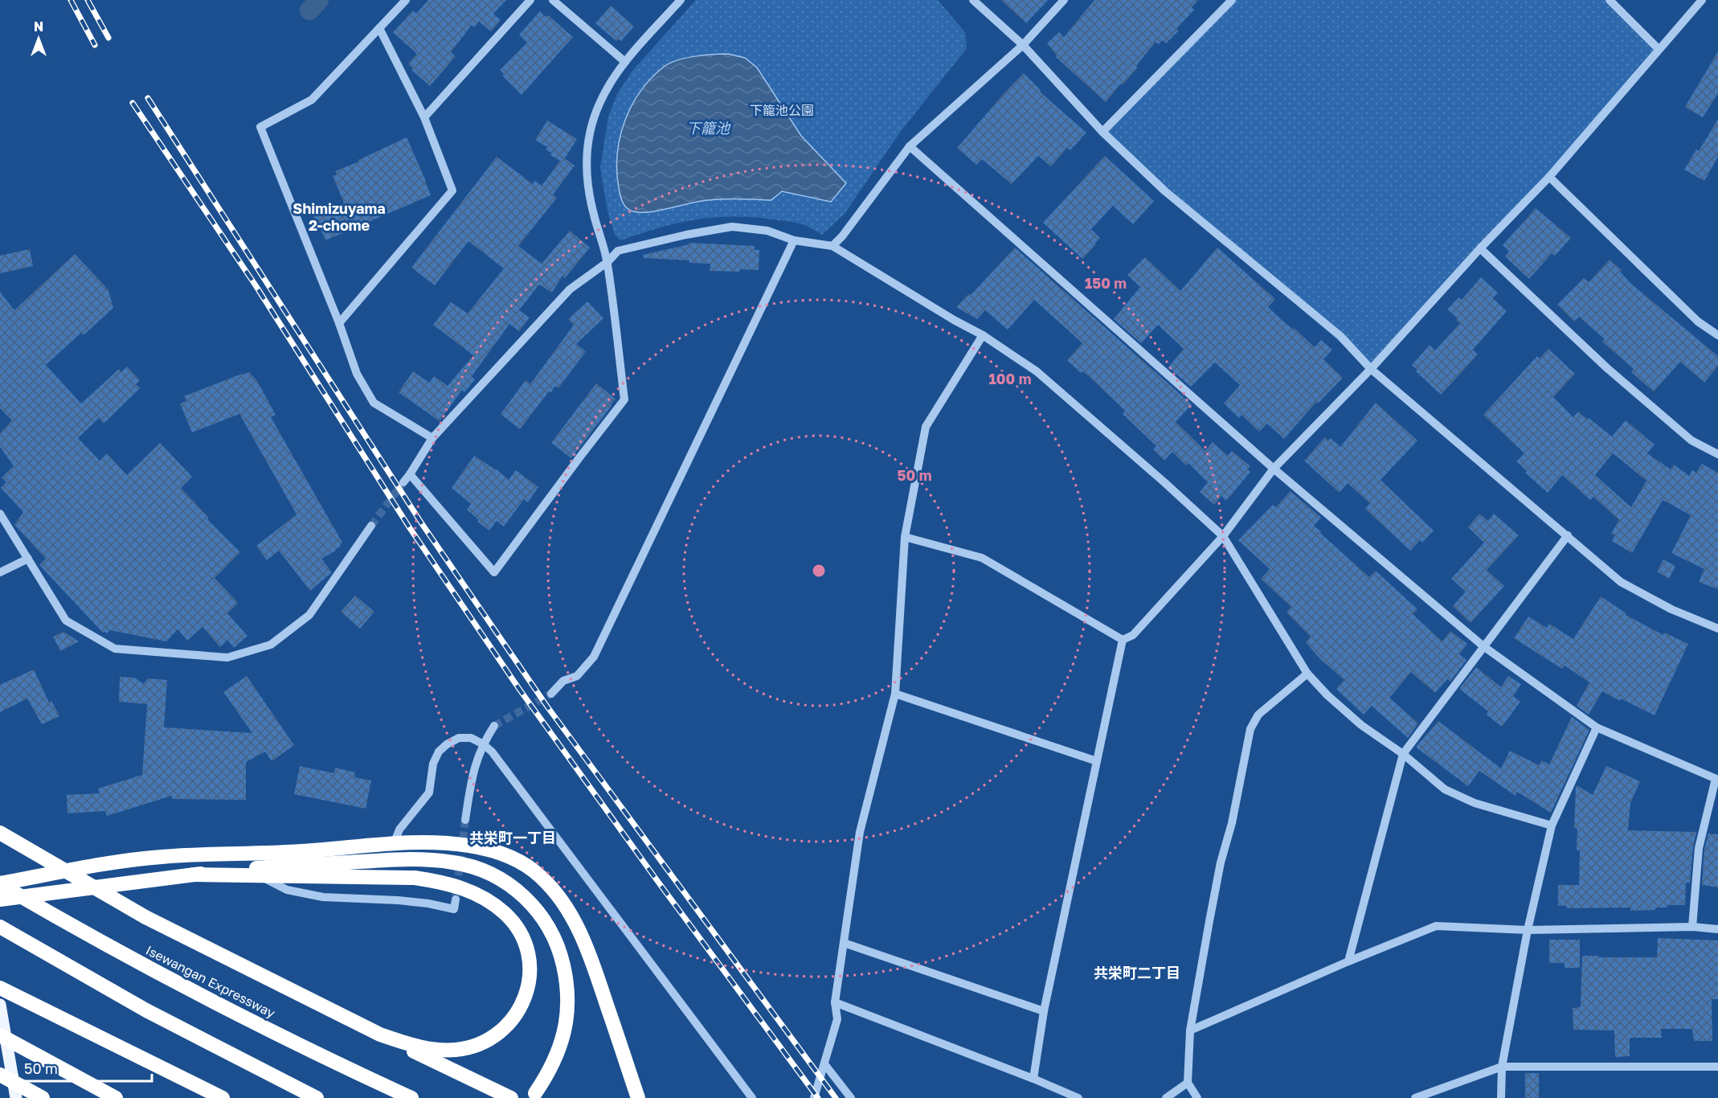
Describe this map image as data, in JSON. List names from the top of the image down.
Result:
{
  "streets": {
    "highway": ["Isewangan Expressway"]
  },
  "districts": ["Shimizuyama 2-chome", "共栄町一丁目", "共栄町二丁目"],
  "water": ["下籠池"],
  "parks": ["下籠池公園"],
  "scale_bar": "50 m",
  "north": "top",
  "rings": ["150 m", "100 m", "50 m"]
}
